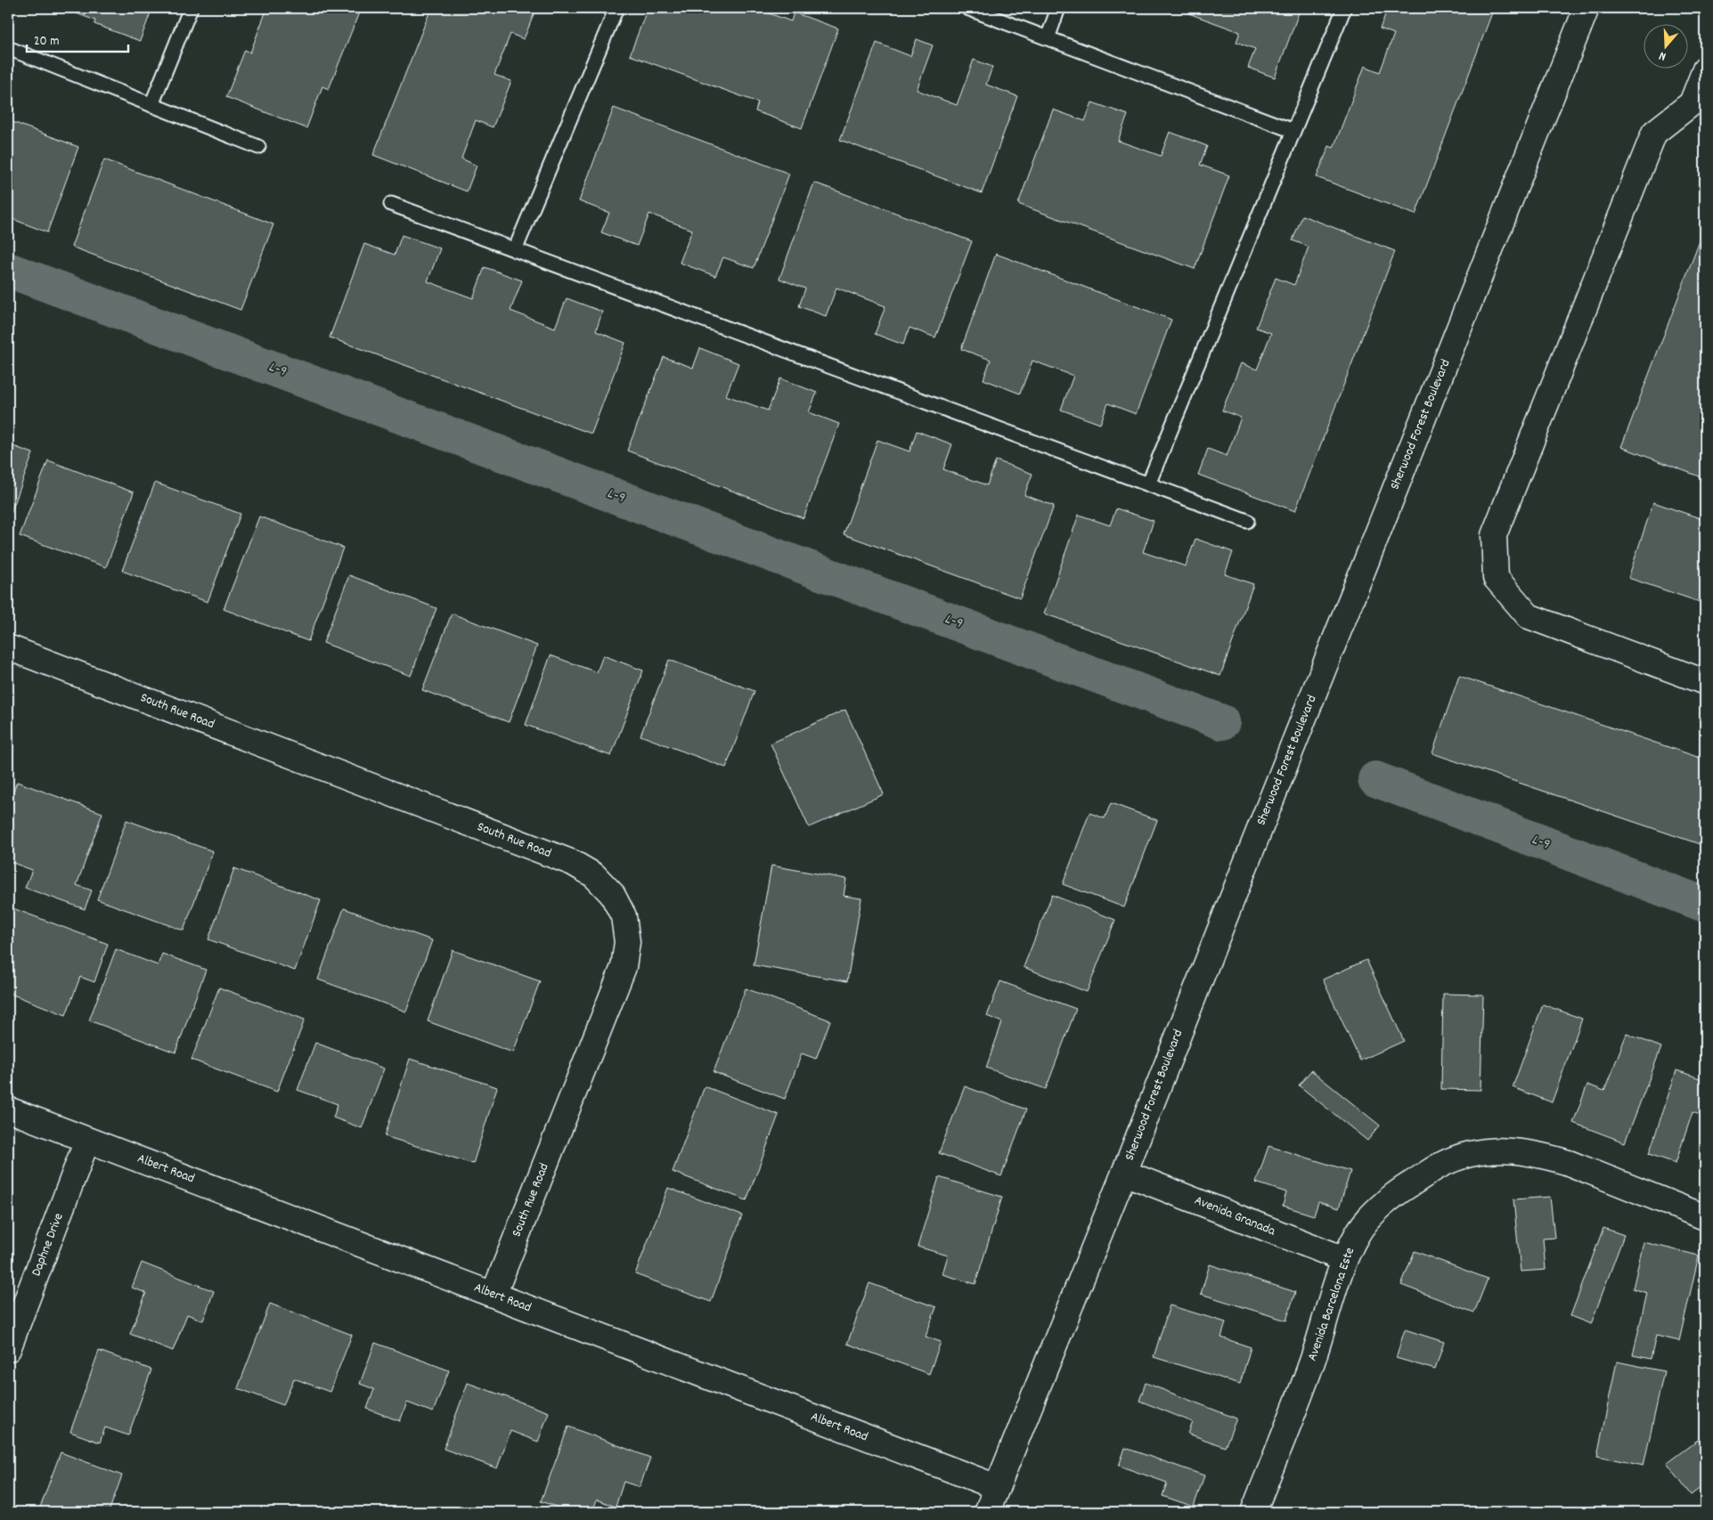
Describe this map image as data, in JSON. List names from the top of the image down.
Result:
{
  "streets": {
    "street": [
      "Sherwood Forest Boulevard",
      "South Rue Road",
      "Albert Road",
      "Avenida Granada",
      "Daphne Drive",
      "Avenida Barcelona Este"
    ]
  },
  "crossings": [
    ["Sherwood Forest Boulevard", "Albert Road"],
    ["Sherwood Forest Boulevard", "Avenida Granada"],
    ["South Rue Road", "Albert Road"],
    ["Albert Road", "Daphne Drive"],
    ["Avenida Granada", "Avenida Barcelona Este"]
  ],
  "water": ["L-9"],
  "scale_bar": "20 m",
  "north": "bottom"
}
